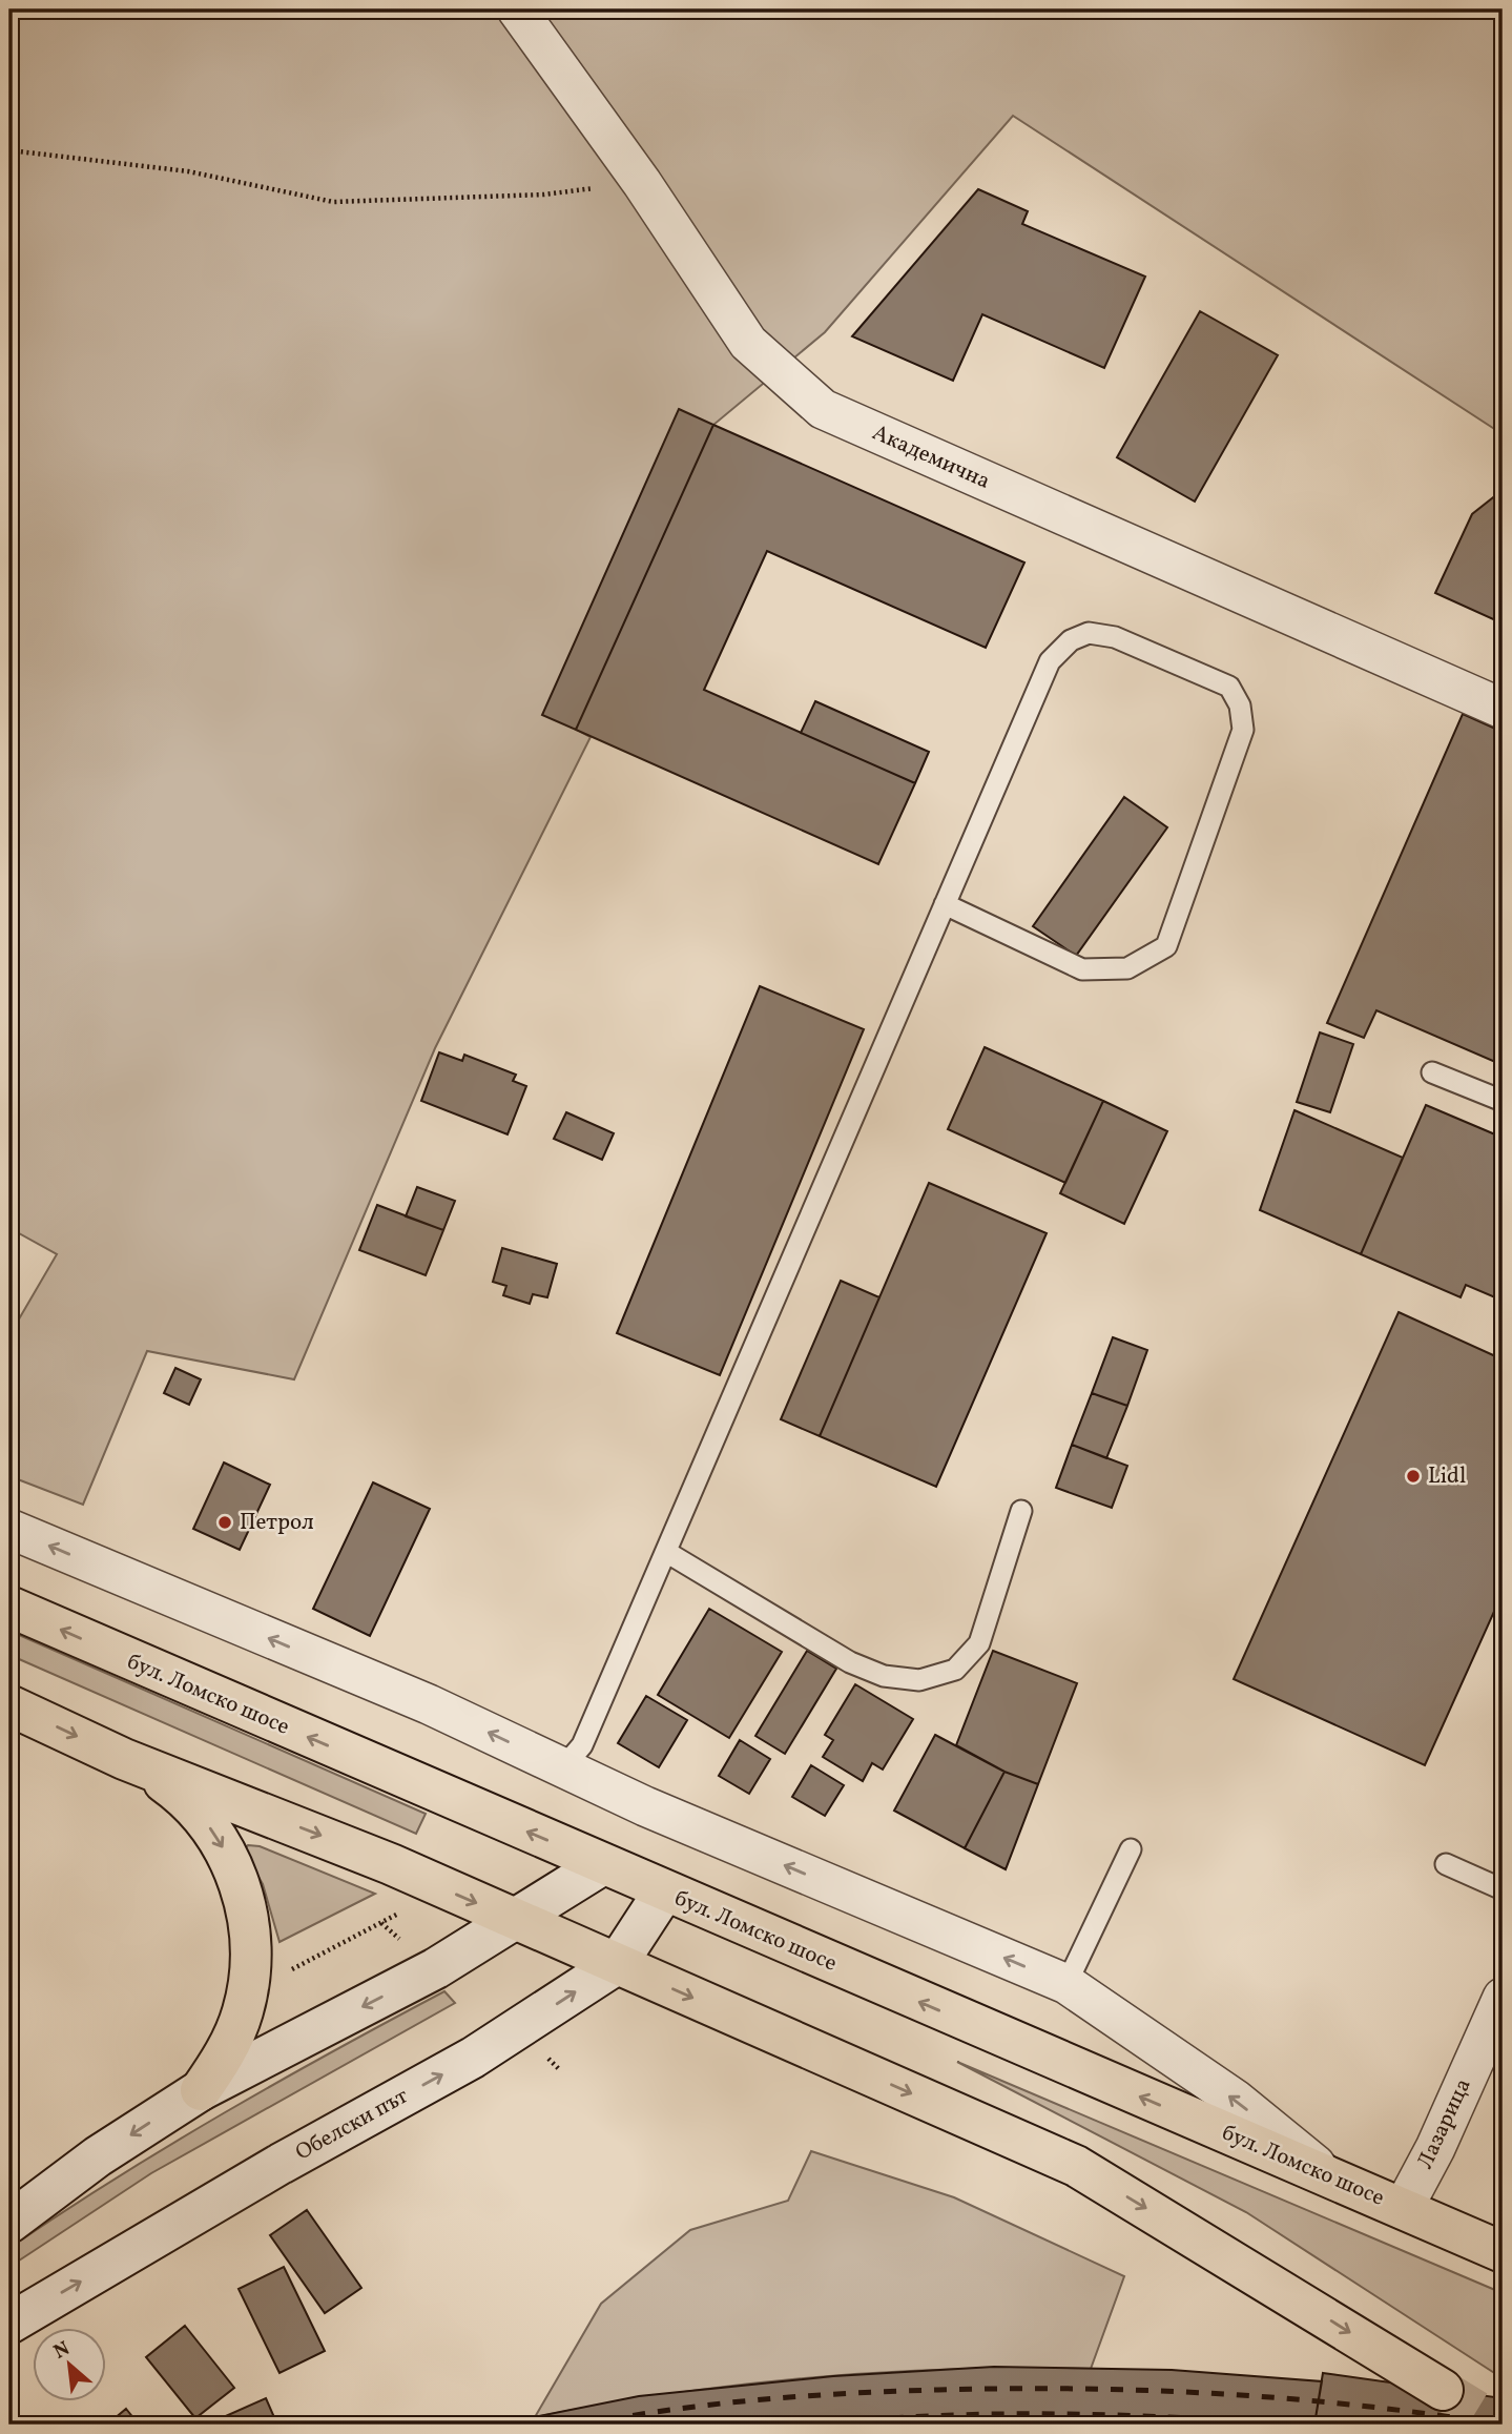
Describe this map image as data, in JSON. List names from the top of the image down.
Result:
{
  "streets": {
    "main road": ["бул. Ломско шосе"],
    "street": ["Академична", "Лазарица", "Обелски път"]
  },
  "crossings": [
    ["бул. Ломско шосе", "Лазарица"],
    ["бул. Ломско шосе", "Обелски път"]
  ],
  "places": ["Lidl", "Петрол"],
  "north": "top left"
}
